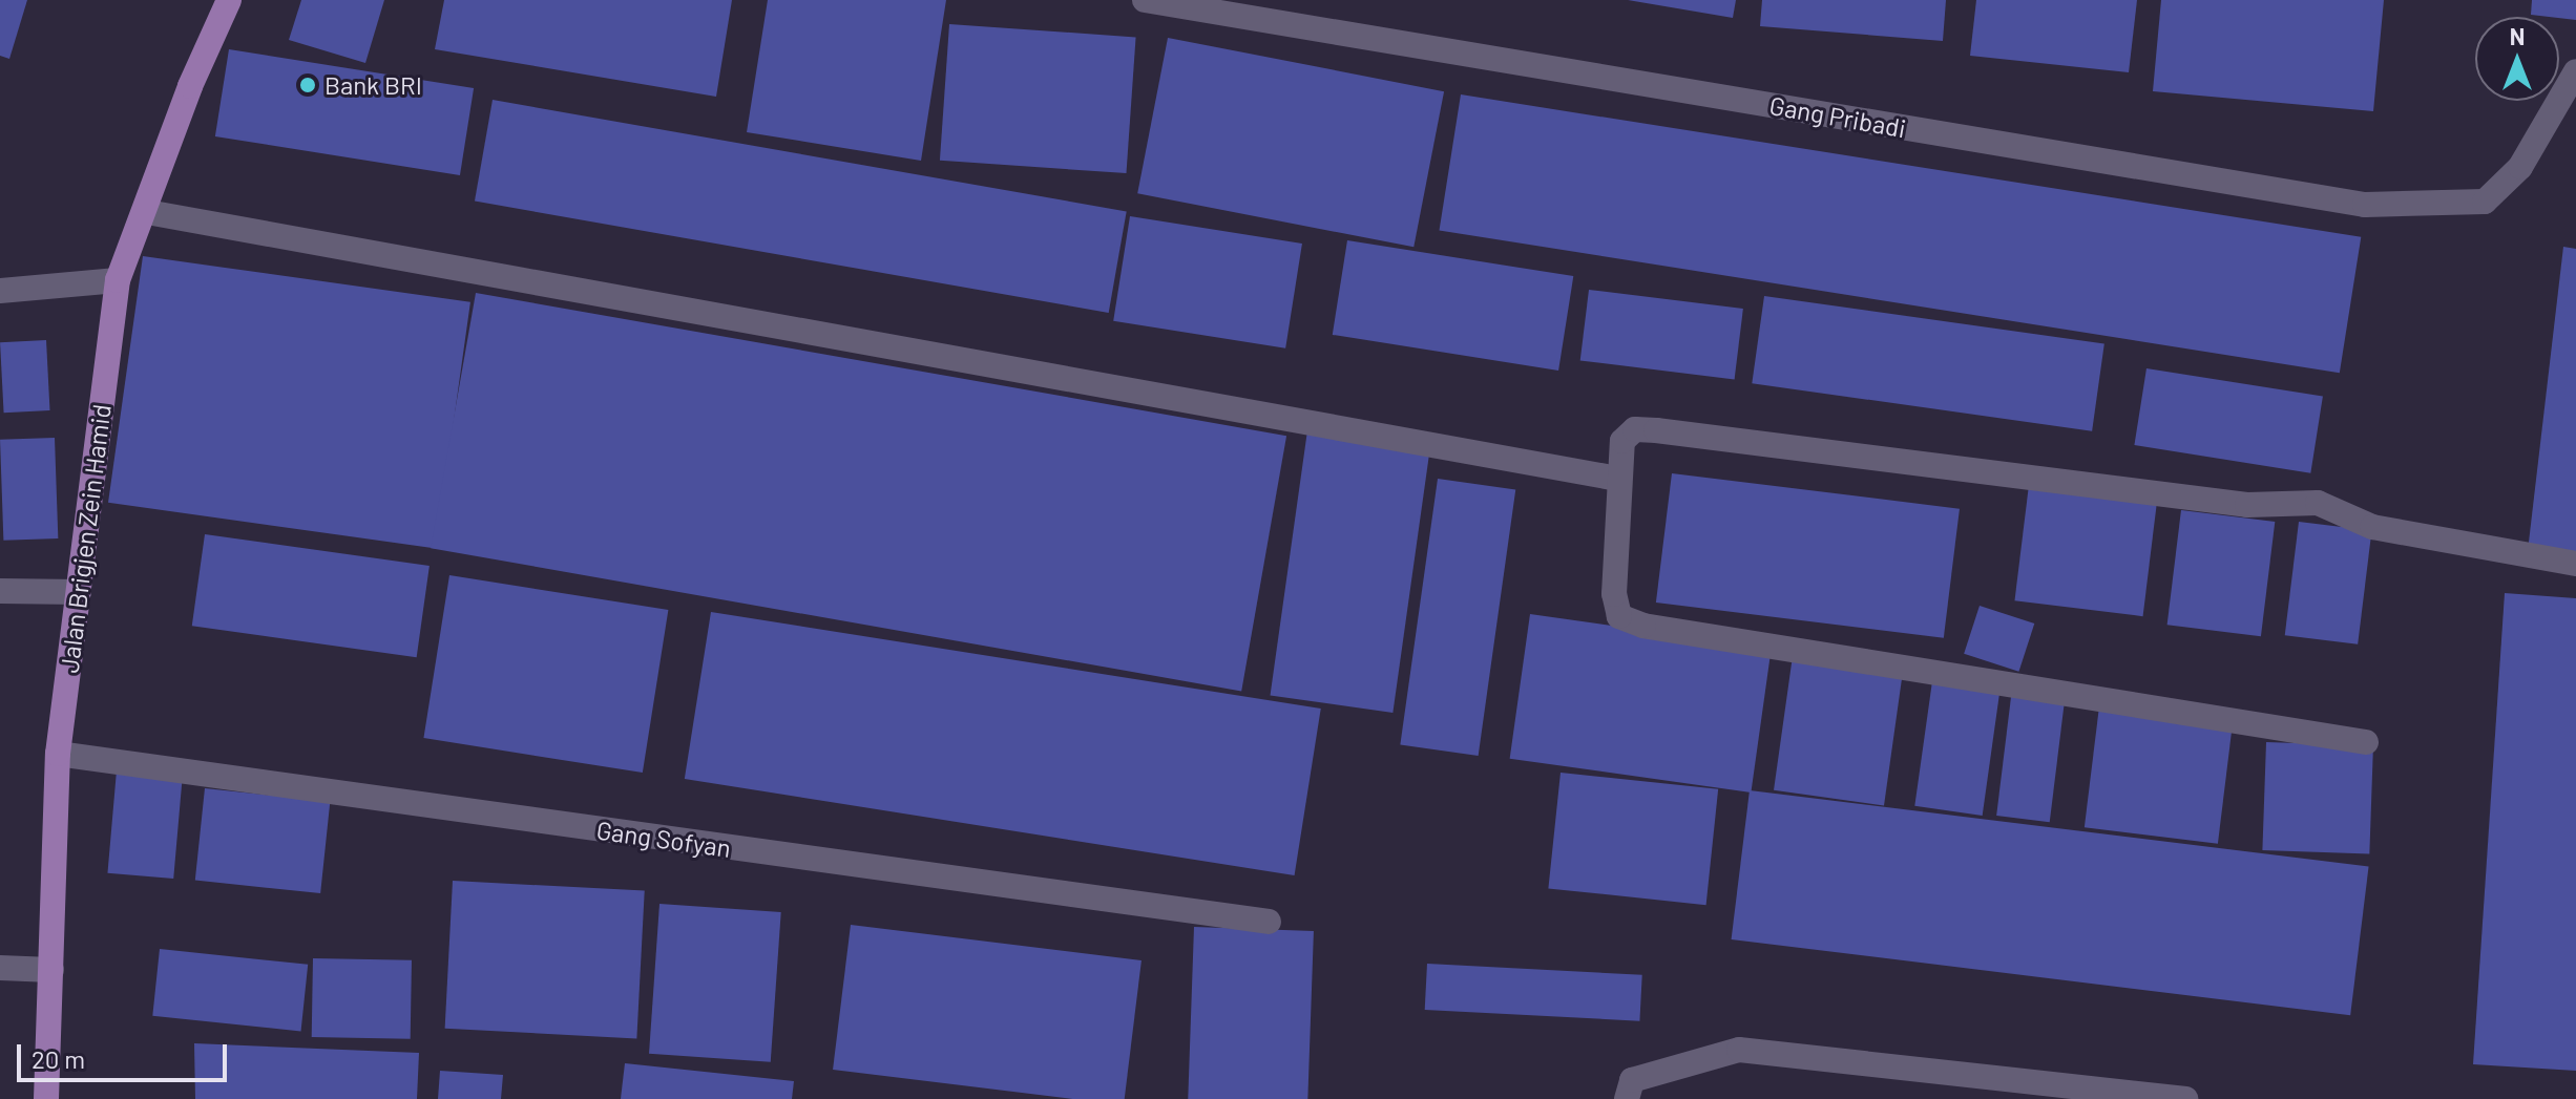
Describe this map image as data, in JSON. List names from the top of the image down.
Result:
{
  "streets": {
    "main road": ["Jalan Brigjen Zein Hamid"],
    "street": ["Gang Pribadi", "Gang Sofyan"]
  },
  "crossings": [
    ["Jalan Brigjen Zein Hamid", "Gang Sofyan"]
  ],
  "places": ["Bank BRI"],
  "scale_bar": "20 m",
  "north": "top"
}
